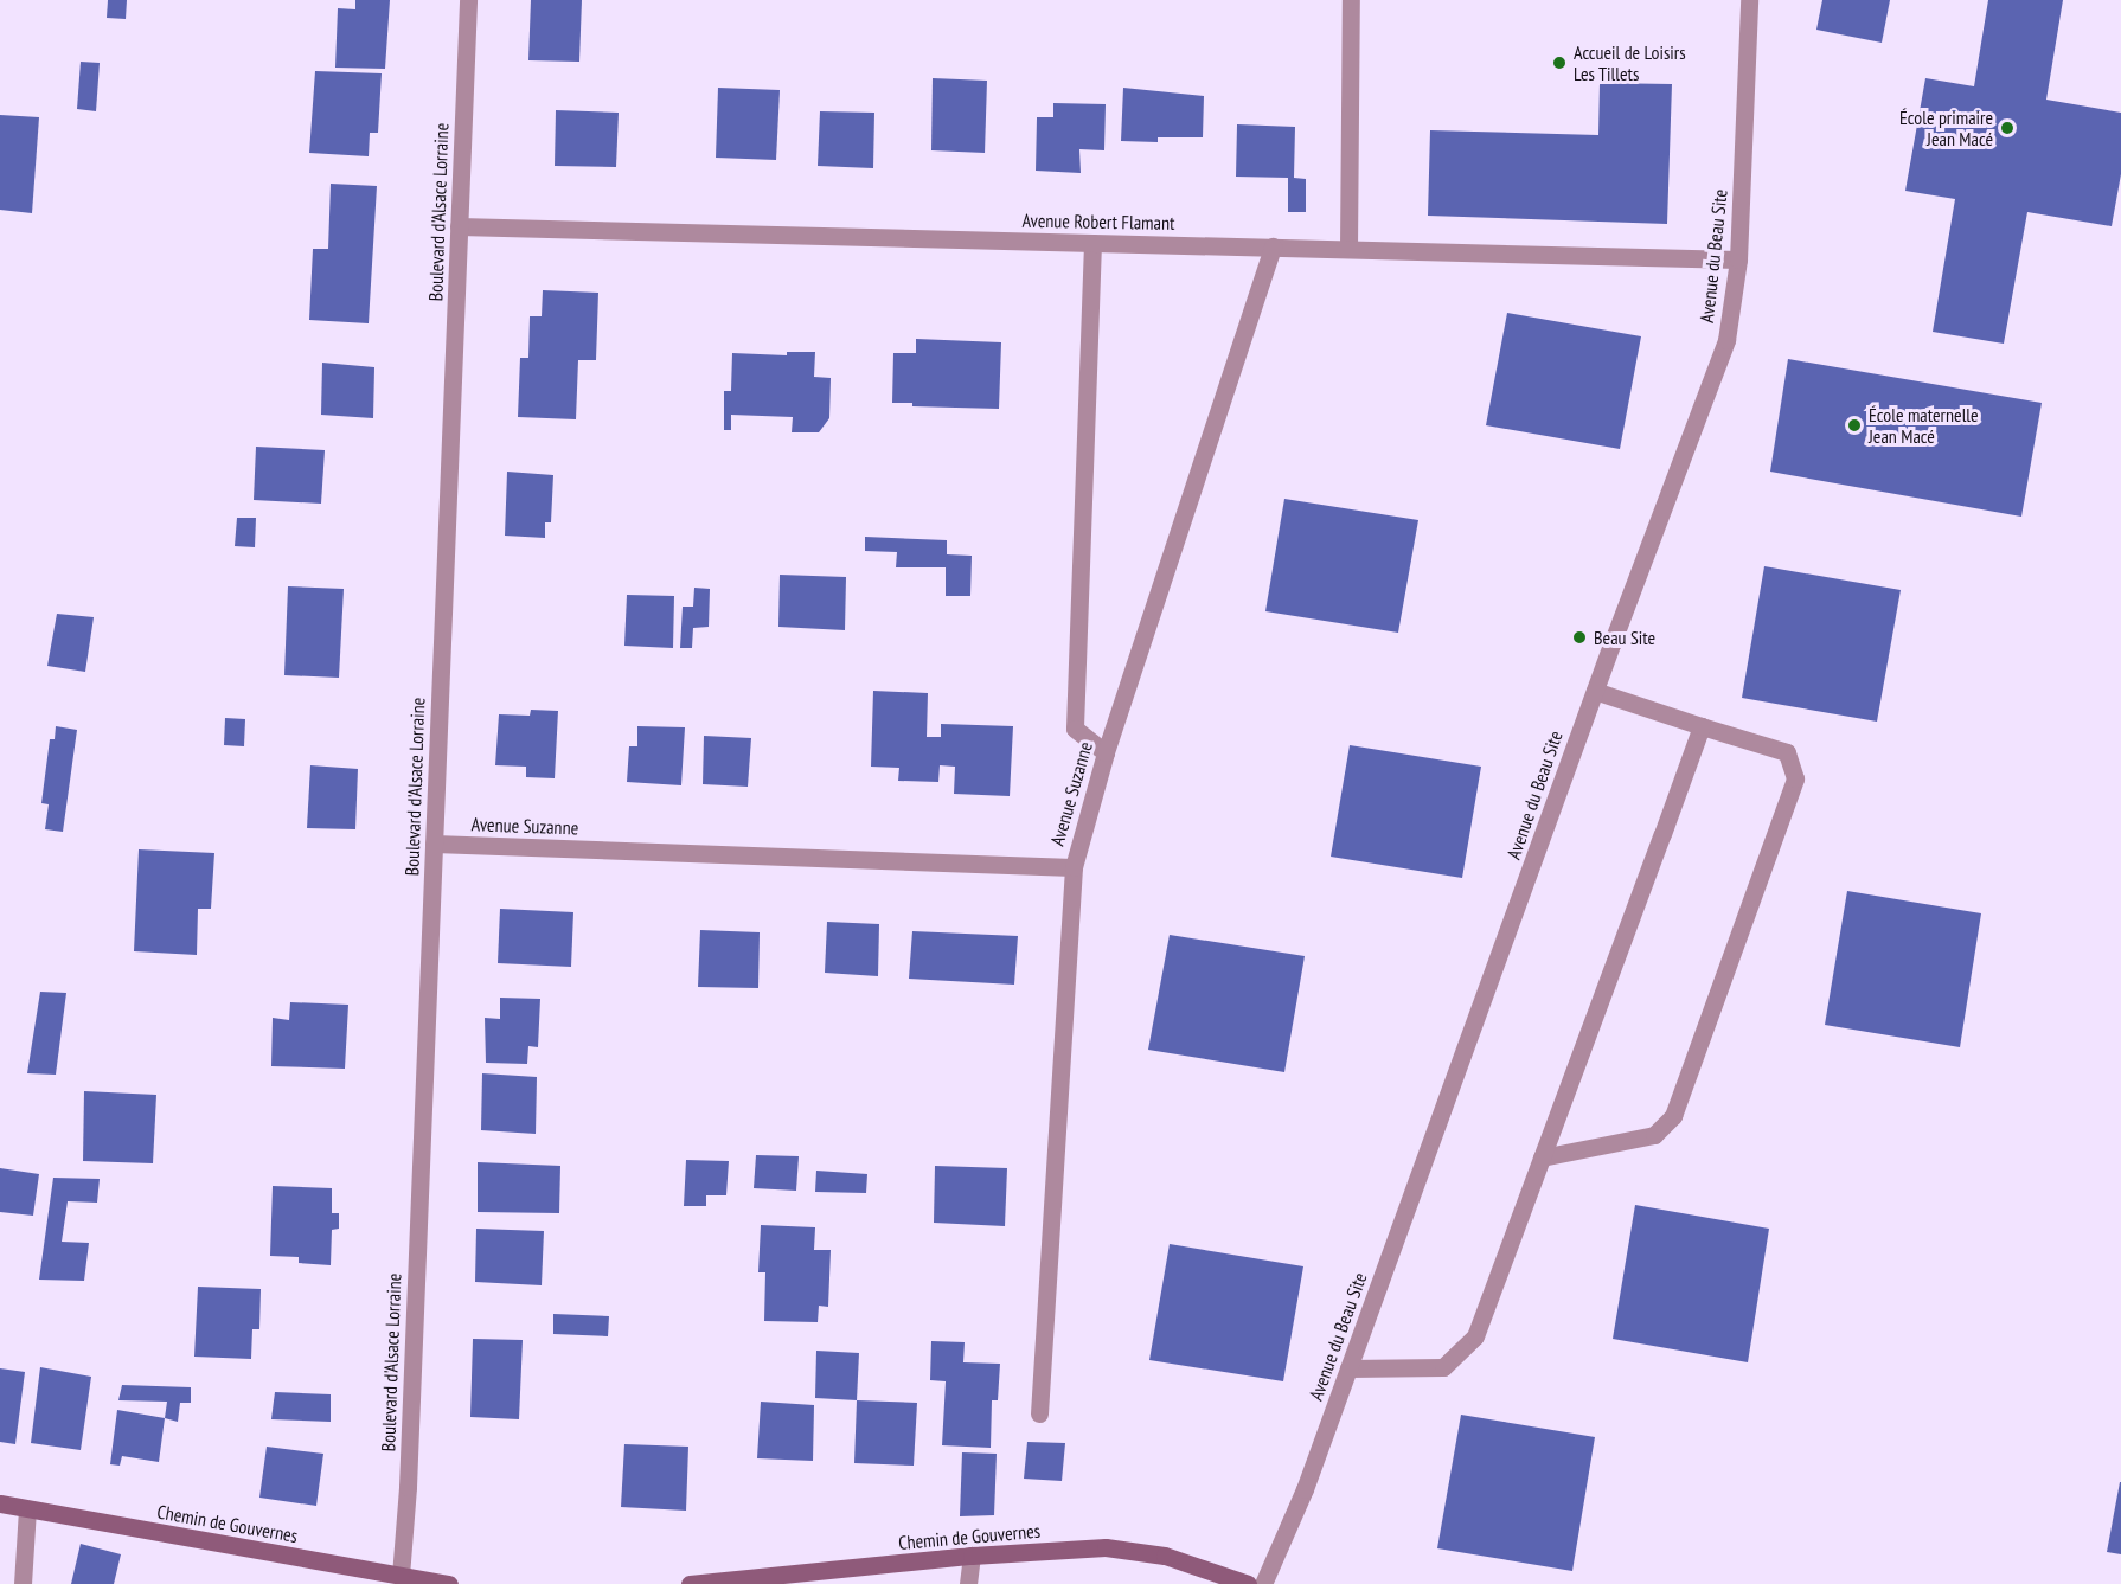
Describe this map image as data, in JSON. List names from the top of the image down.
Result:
{
  "streets": {
    "street": [
      "Boulevard d'Alsace Lorraine",
      "Avenue Robert Flamant",
      "Avenue du Beau Site",
      "Avenue Suzanne",
      "Chemin de Gouvernes"
    ]
  },
  "crossings": [
    ["Boulevard d'Alsace Lorraine", "Avenue Robert Flamant"],
    ["Boulevard d'Alsace Lorraine", "Avenue Suzanne"],
    ["Boulevard d'Alsace Lorraine", "Chemin de Gouvernes"],
    ["Avenue Robert Flamant", "Avenue du Beau Site"],
    ["Avenue Robert Flamant", "Avenue Suzanne"]
  ],
  "places": [
    "Accueil de Loisirs Les Tillets",
    "École primaire Jean Macé",
    "École maternelle Jean Macé",
    "Beau Site"
  ]
}
